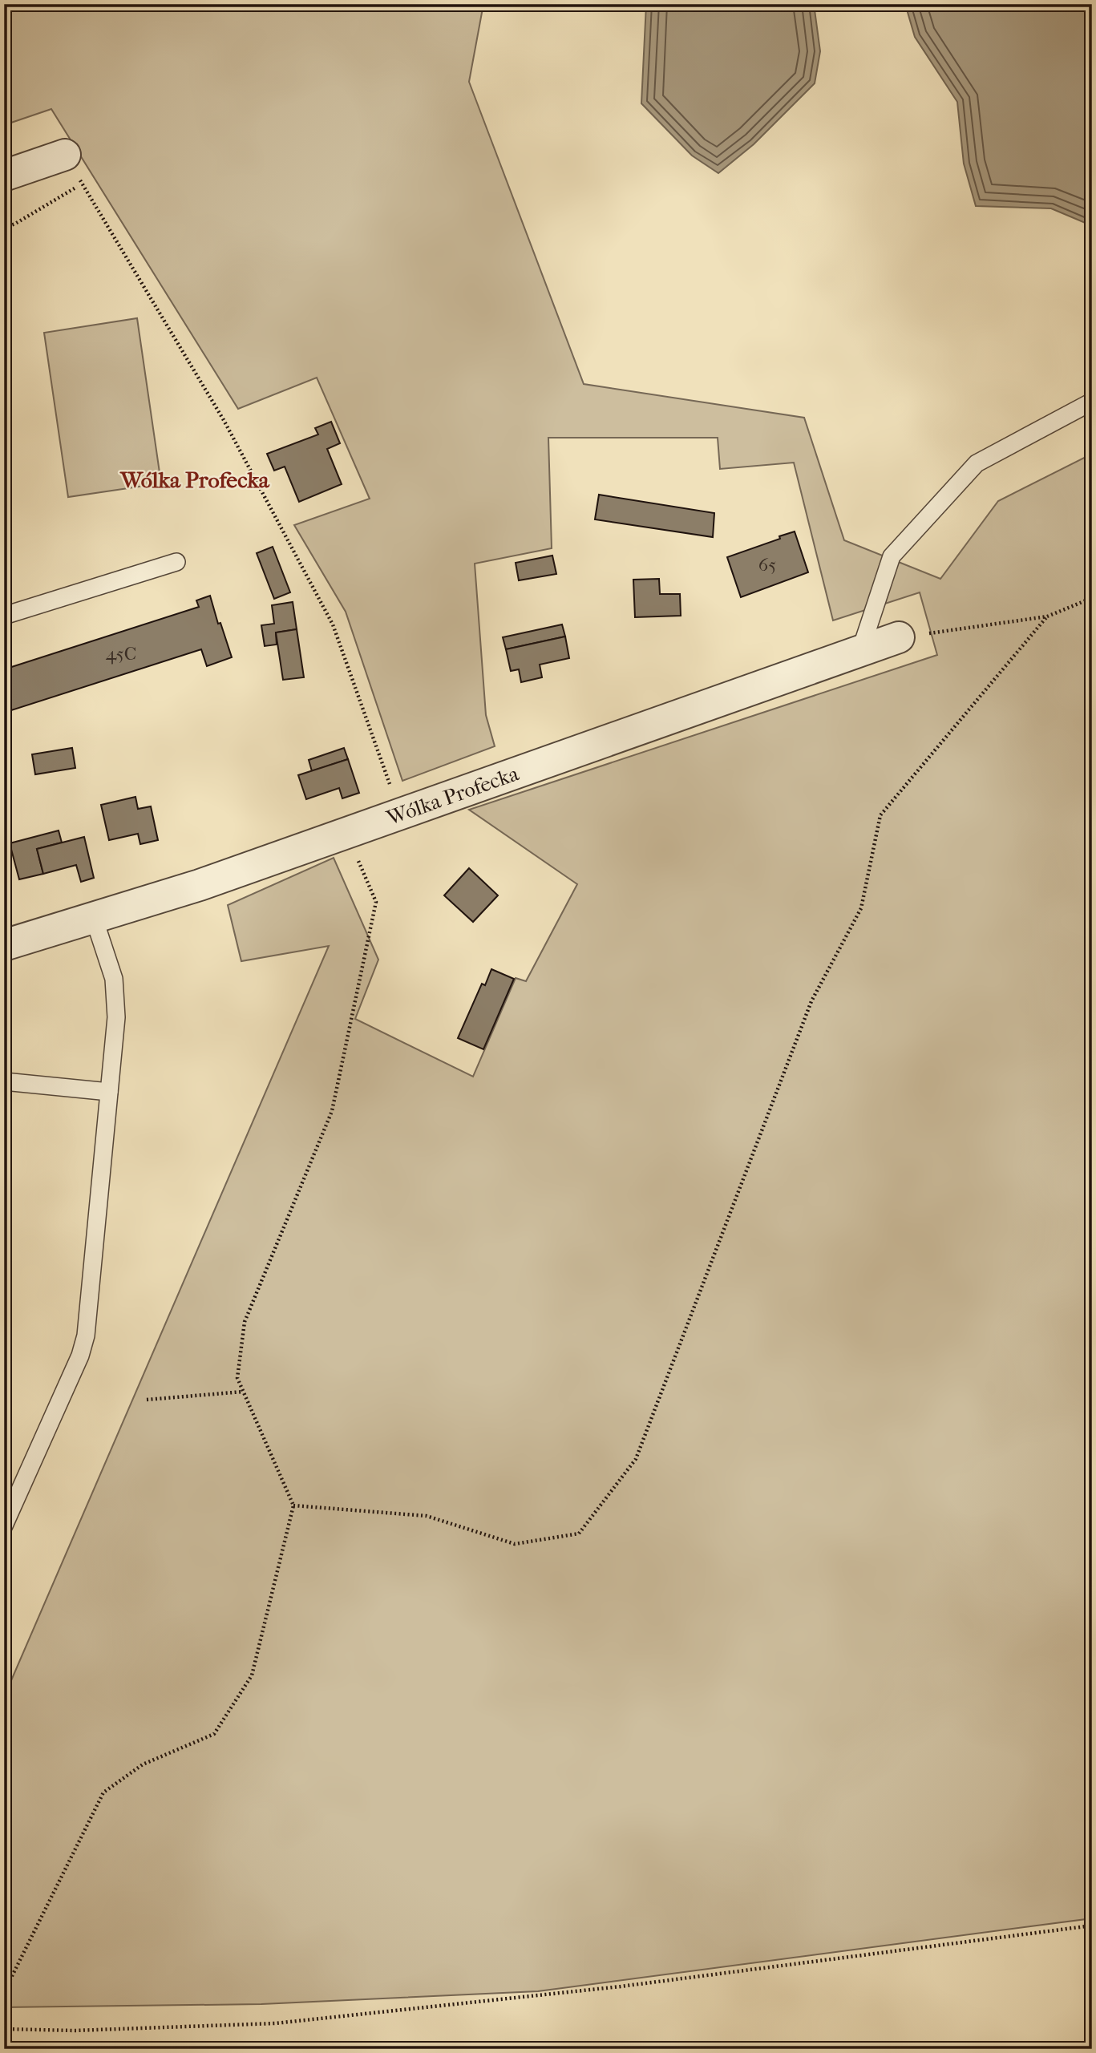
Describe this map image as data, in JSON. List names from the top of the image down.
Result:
{
  "streets": {
    "street": ["Wólka Profecka"]
  },
  "districts": ["Wólka Profecka"],
  "house_numbers": ["65", "45C"]
}
